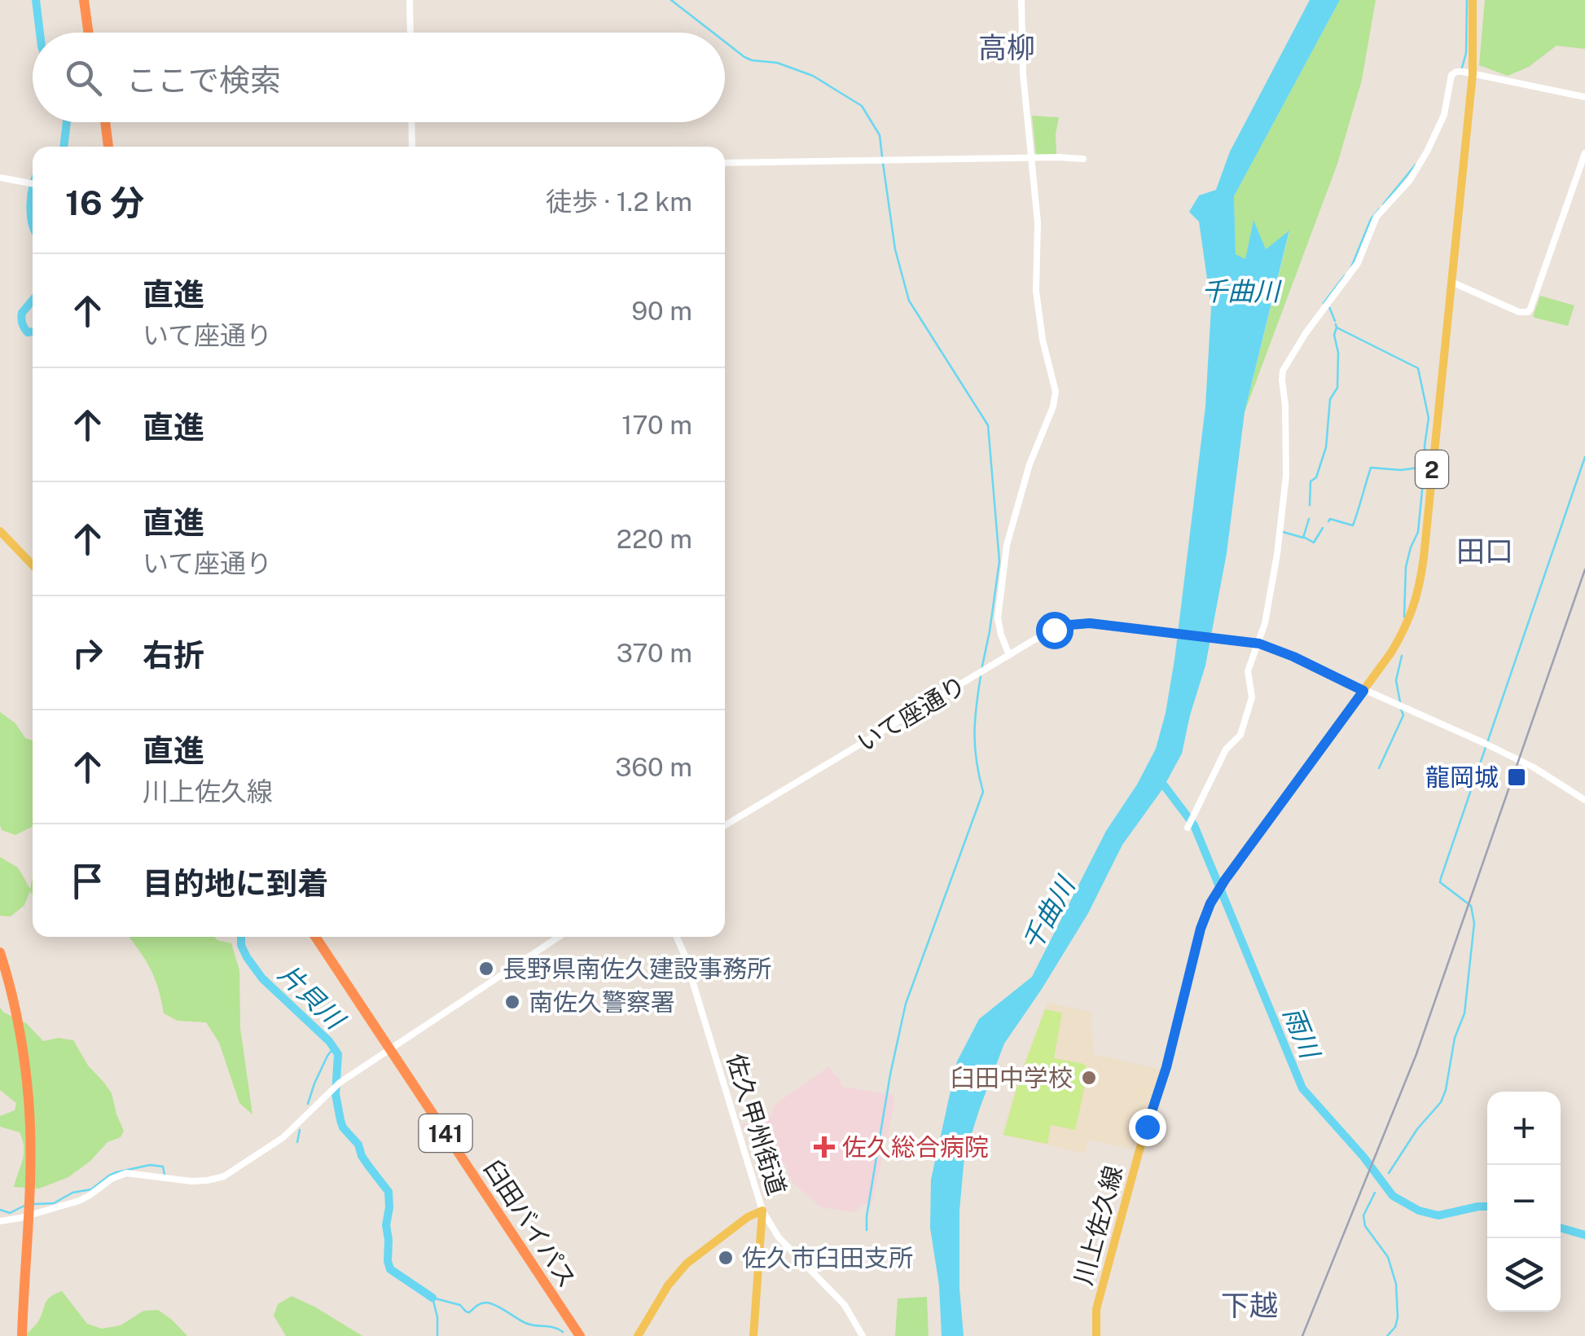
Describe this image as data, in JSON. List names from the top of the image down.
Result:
{
  "streets": {
    "highway": ["141", "臼田バイパス"],
    "main road": ["2", "佐久甲州街道", "川上佐久線"],
    "street": ["いて座通り"]
  },
  "crossings": [
    ["2", "川上佐久線"]
  ],
  "districts": ["高柳", "田口", "下越"],
  "water": ["千曲川", "片貝川", "雨川"],
  "places": {
    "transit": ["龍岡城"],
    "other": [
      "長野県南佐久建設事務所",
      "南佐久警察署",
      "臼田中学校",
      "佐久市臼田支所"
    ],
    "health": ["佐久総合病院"]
  },
  "page": {
    "search": "ここで検索",
    "heading": ["16 分", "徒歩 · 1.2 km"],
    "list": [
      ["直進", "いて座通り", "90 m"],
      ["直進", "170 m"],
      ["直進", "いて座通り", "220 m"],
      ["右折", "370 m"],
      ["直進", "川上佐久線", "360 m"],
      "目的地に到着"
    ],
    "map_buttons": ["+", "−"]
  }
}
